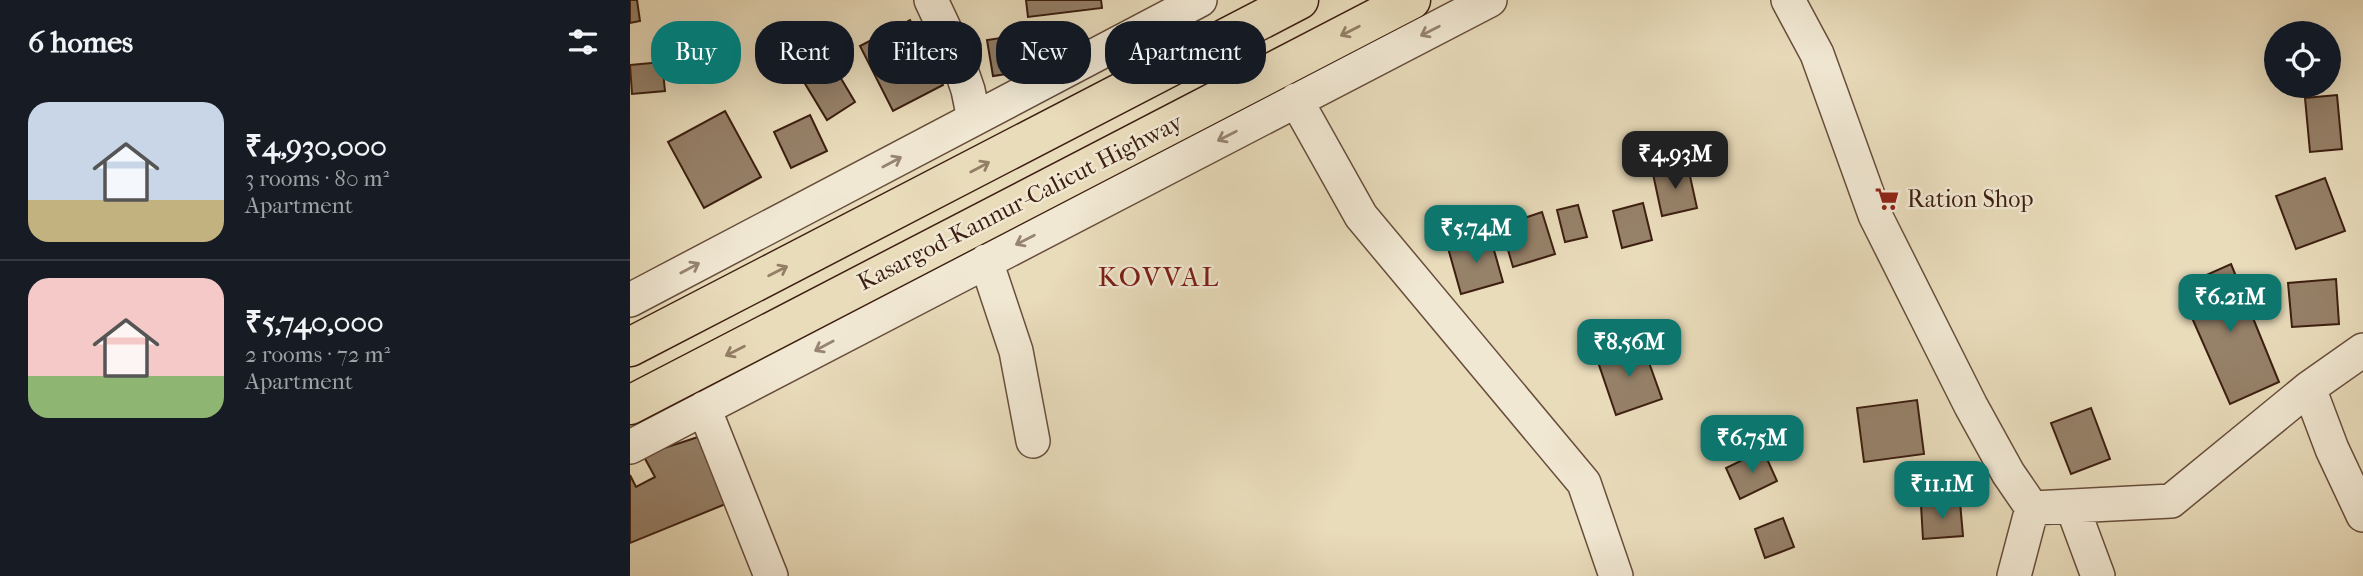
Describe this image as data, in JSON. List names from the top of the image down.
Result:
{
  "streets": {
    "highway": ["Kasargod-Kannur-Calicut Highway"]
  },
  "districts": ["KOVVAL"],
  "places": {
    "supermarket": ["Ration Shop"]
  },
  "page": {
    "heading": "6 homes",
    "chip": [
      "Buy",
      "Rent",
      "Filters",
      "New",
      "Apartment"
    ],
    "list": [
      {
        "name": "₹4,930,000",
        "note": "3 rooms · 80 m² · Apartment"
      },
      {
        "name": "₹5,740,000",
        "note": "2 rooms · 72 m² · Apartment"
      }
    ],
    "price": [
      "₹4.93M",
      "₹5.74M",
      "₹6.21M",
      "₹8.56M",
      "₹6.75M",
      "₹11.1M"
    ]
  }
}
